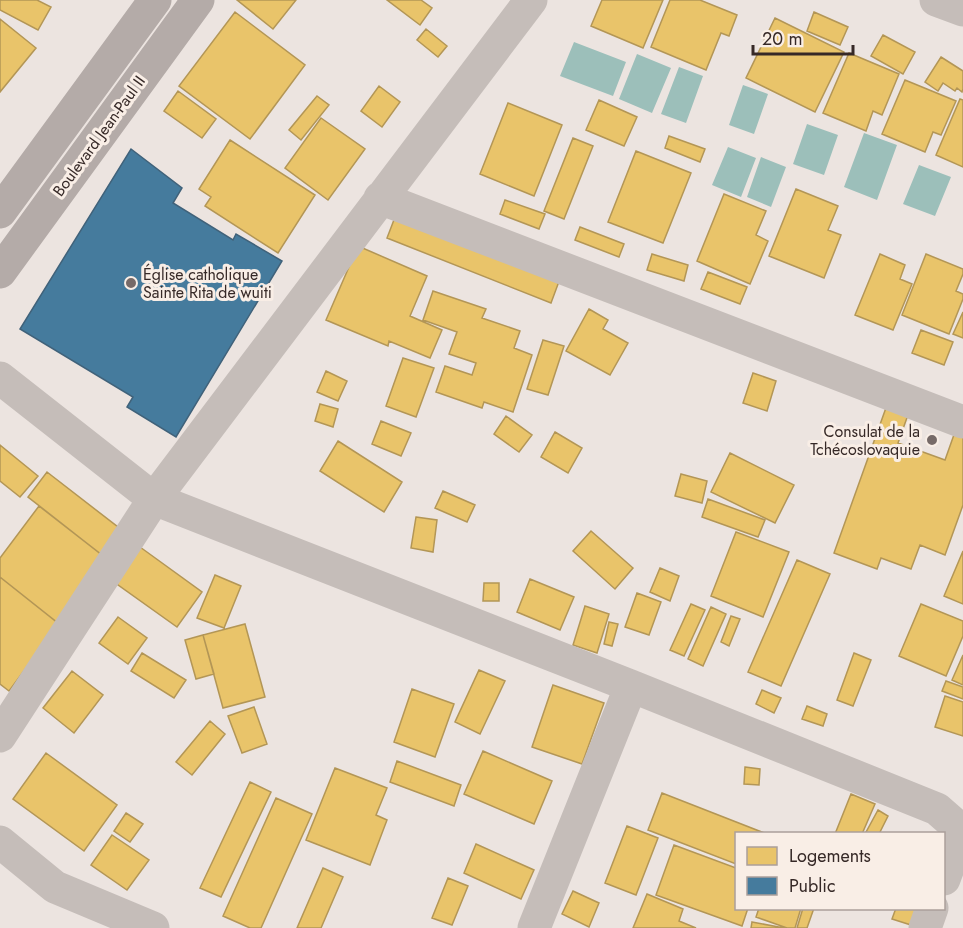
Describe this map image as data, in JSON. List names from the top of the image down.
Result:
{
  "streets": {
    "main road": ["Boulevard Jean-Paul II"]
  },
  "places": ["Église catholique Sainte Rita de wuiti", "Consulat de la Tchécoslovaquie"],
  "legend": ["Logements", "Public"],
  "scale_bar": "20 m"
}
